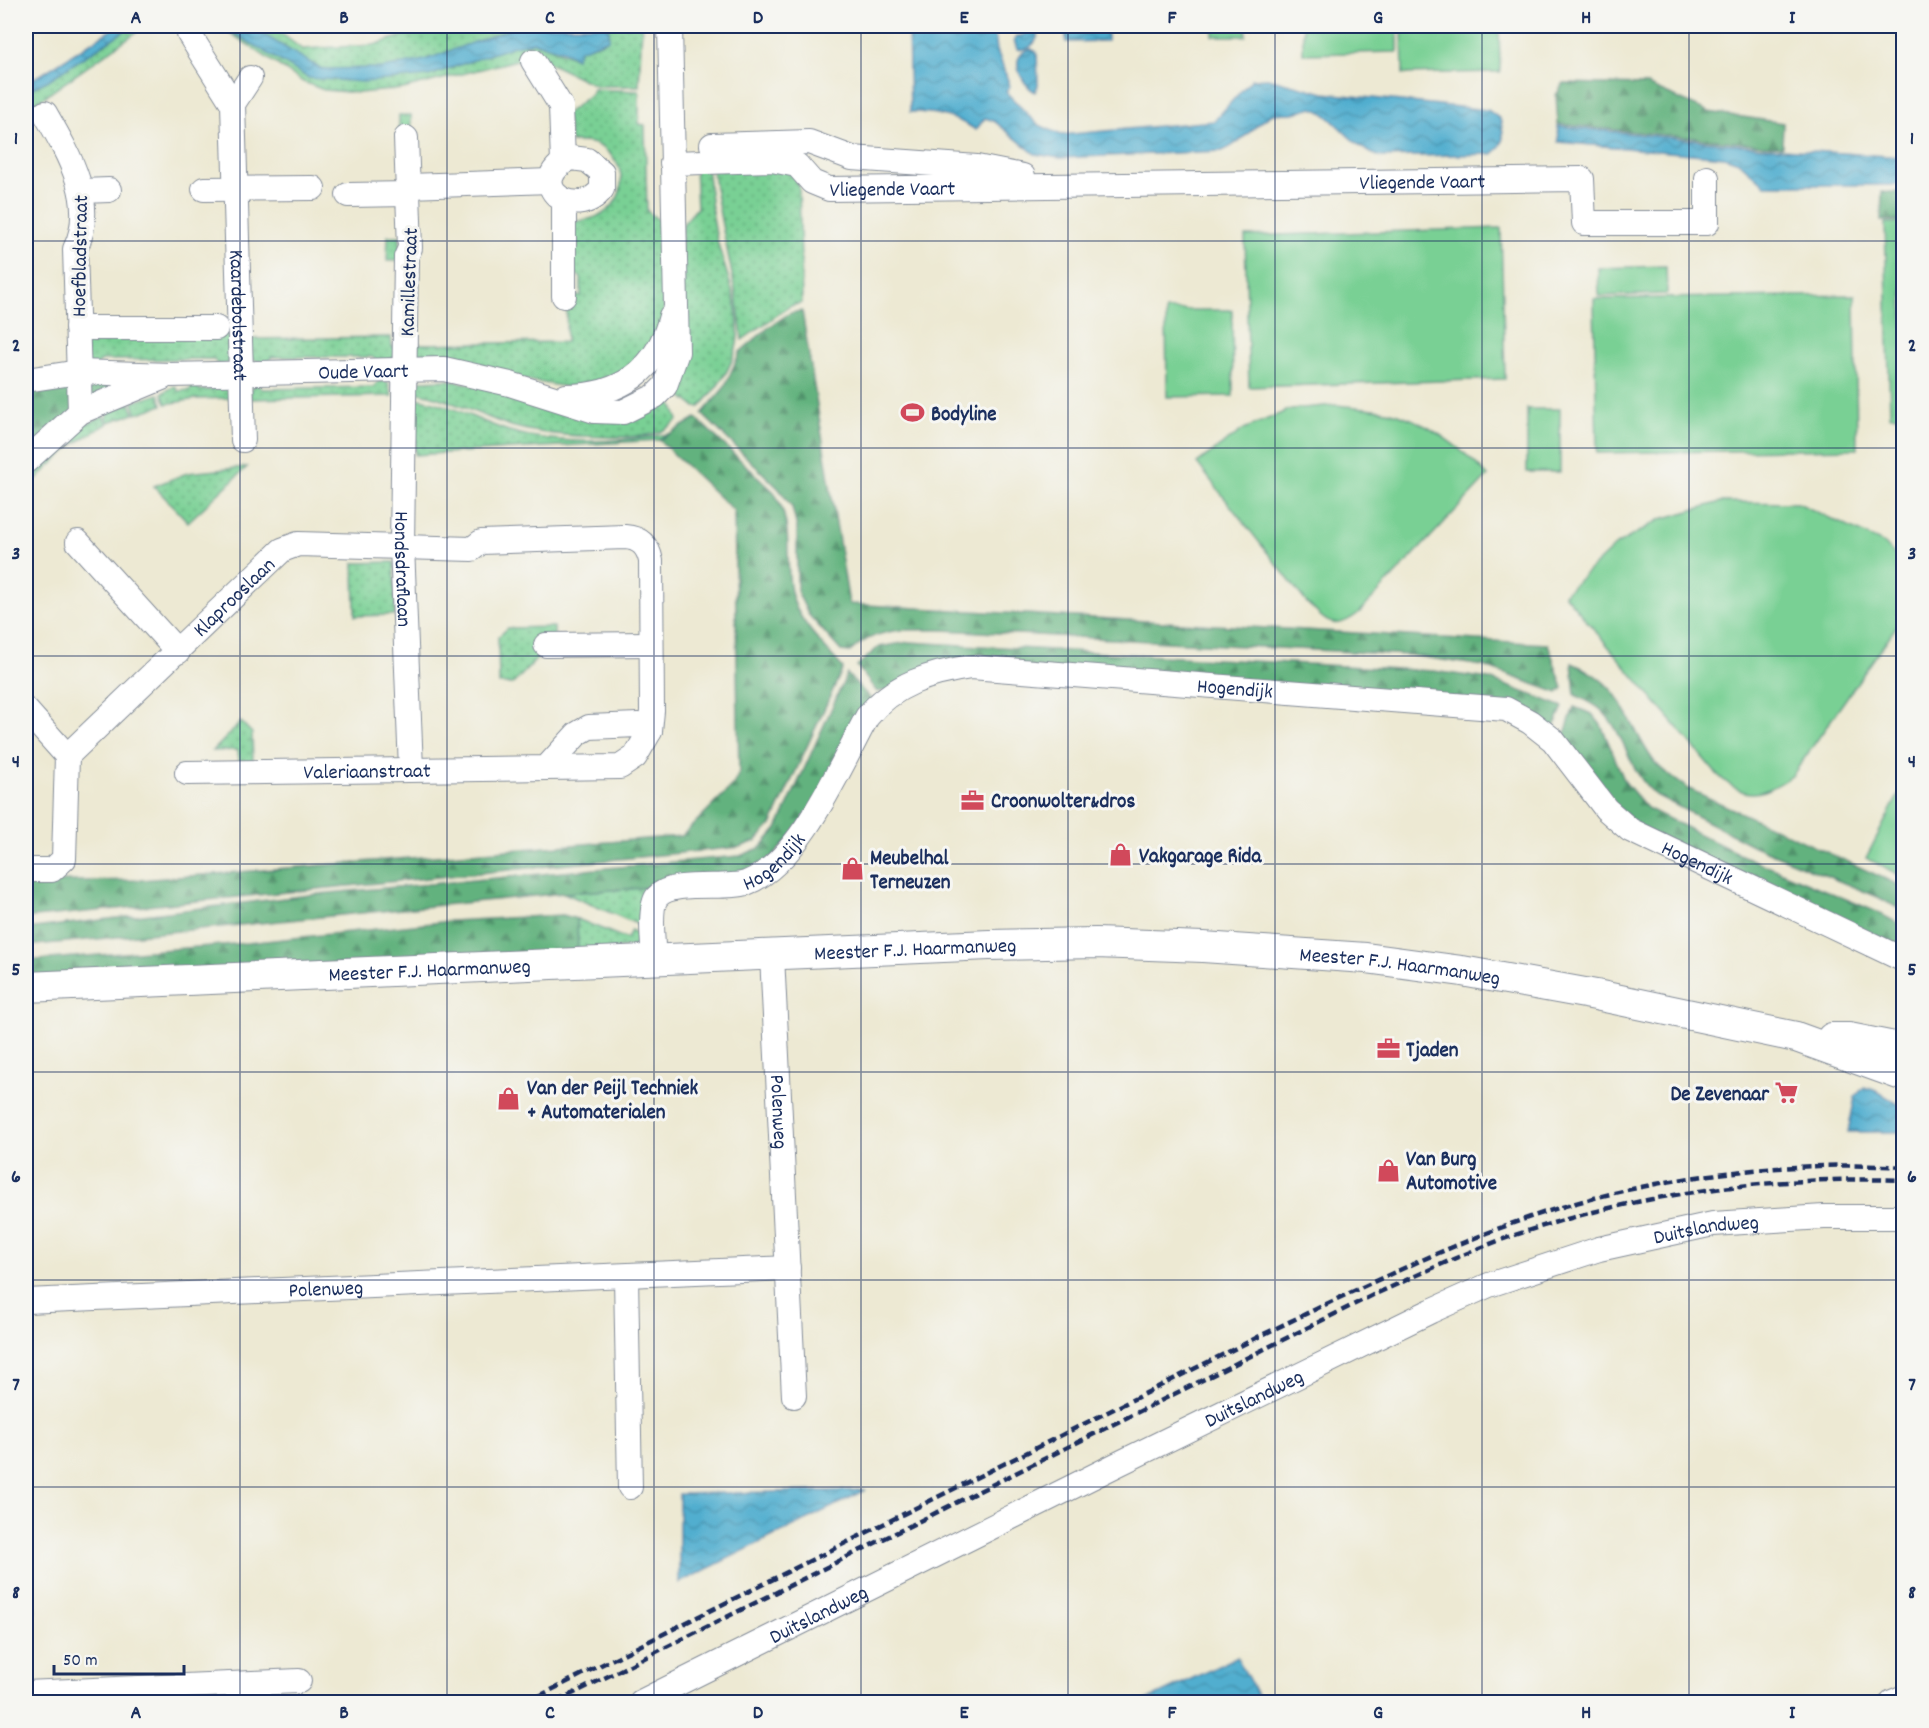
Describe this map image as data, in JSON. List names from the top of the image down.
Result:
{
  "streets": {
    "main road": ["Meester F.J. Haarmanweg"],
    "street": [
      "Vliegende Vaart",
      "Hoefbladstraat",
      "Kamillestraat",
      "Kaardebolstraat",
      "Oude Vaart",
      "Hondsdraflaan",
      "Klaprooslaan",
      "Hogendijk",
      "Valeriaanstraat",
      "Polenweg",
      "Duitslandweg"
    ]
  },
  "crossings": [
    ["Vliegende Vaart", "Oude Vaart"],
    ["Hoefbladstraat", "Oude Vaart"],
    ["Kamillestraat", "Oude Vaart"],
    ["Kamillestraat", "Hondsdraflaan"],
    ["Kaardebolstraat", "Oude Vaart"],
    ["Oude Vaart", "Hondsdraflaan"],
    ["Hondsdraflaan", "Klaprooslaan"],
    ["Hondsdraflaan", "Valeriaanstraat"],
    ["Klaprooslaan", "Valeriaanstraat"],
    ["Hogendijk", "Meester F.J. Haarmanweg"],
    ["Meester F.J. Haarmanweg", "Polenweg"]
  ],
  "places": {
    "sports": ["Bodyline"],
    "office": ["Croonwolter&dros", "Tjaden"],
    "shop": [
      "Vakgarage Rida",
      "Meubelhal Terneuzen",
      "Van der Peijl Techniek + Automaterialen",
      "Van Burg Automotive"
    ],
    "supermarket": ["De Zevenaar"]
  },
  "scale_bar": "50 m",
  "grid": {
    "columns": [
      "A",
      "B",
      "C",
      "D",
      "E",
      "F",
      "G",
      "H",
      "I"
    ],
    "rows": [
      "1",
      "2",
      "3",
      "4",
      "5",
      "6",
      "7",
      "8"
    ]
  }
}
